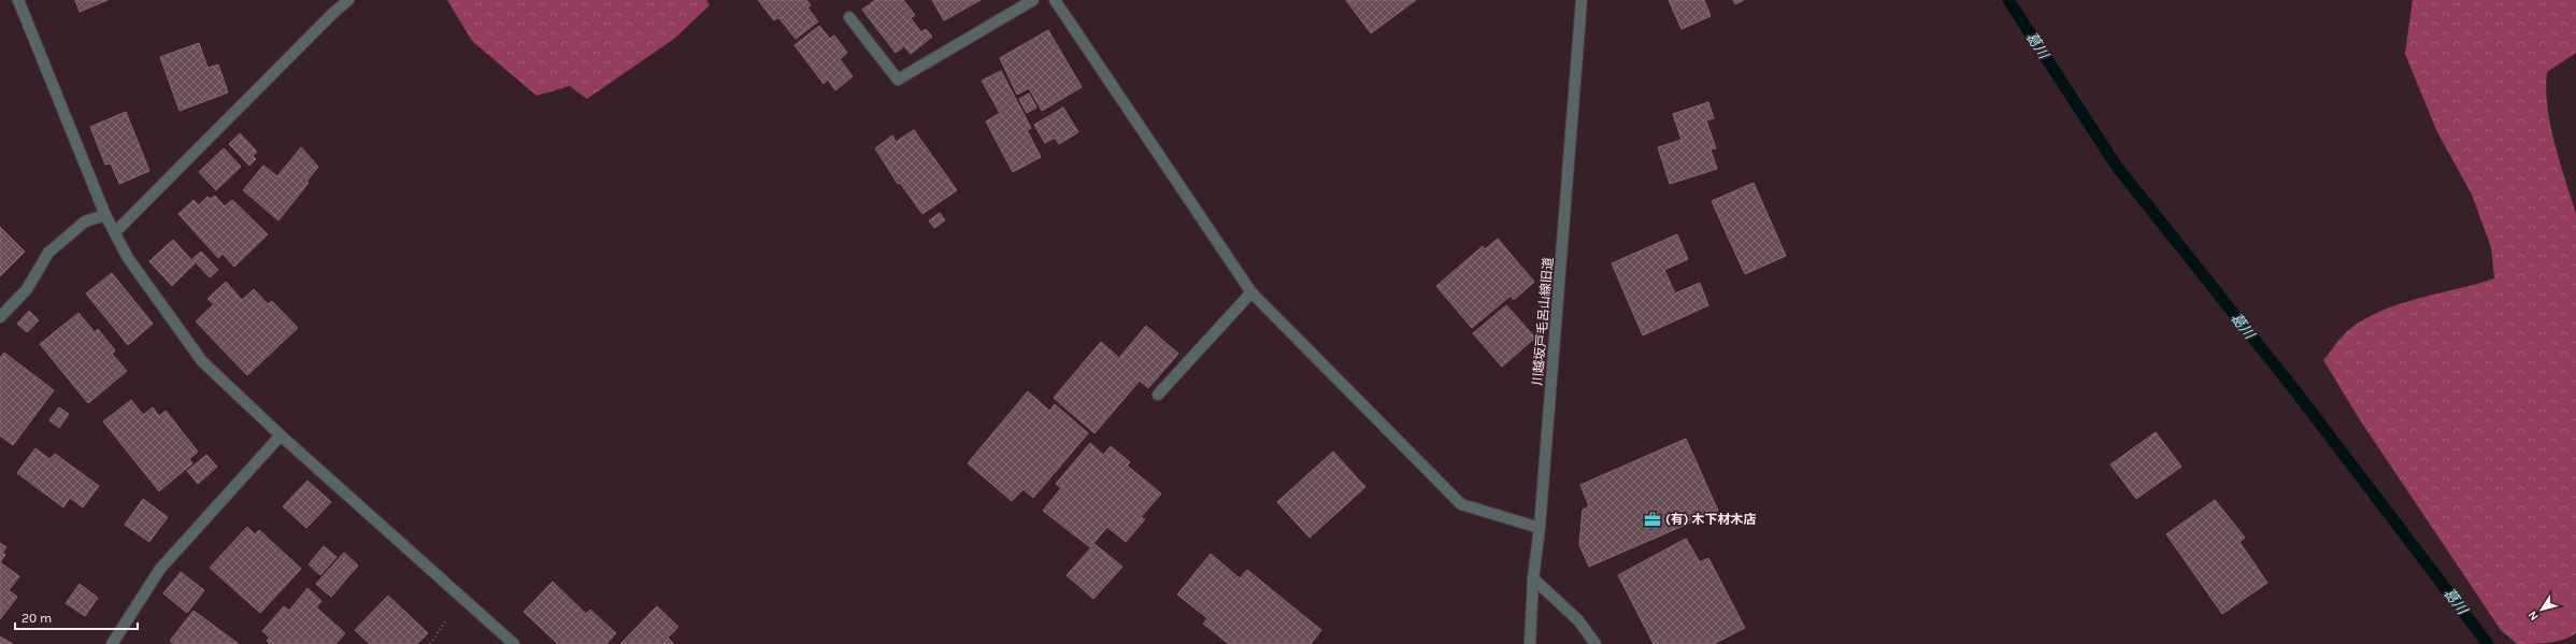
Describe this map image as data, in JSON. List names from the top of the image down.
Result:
{
  "streets": {
    "street": ["川越坂戸毛呂山線旧道"]
  },
  "water": ["葛川"],
  "places": {
    "office": ["(有) 木下材木店"]
  },
  "scale_bar": "20 m",
  "north": "bottom left"
}
